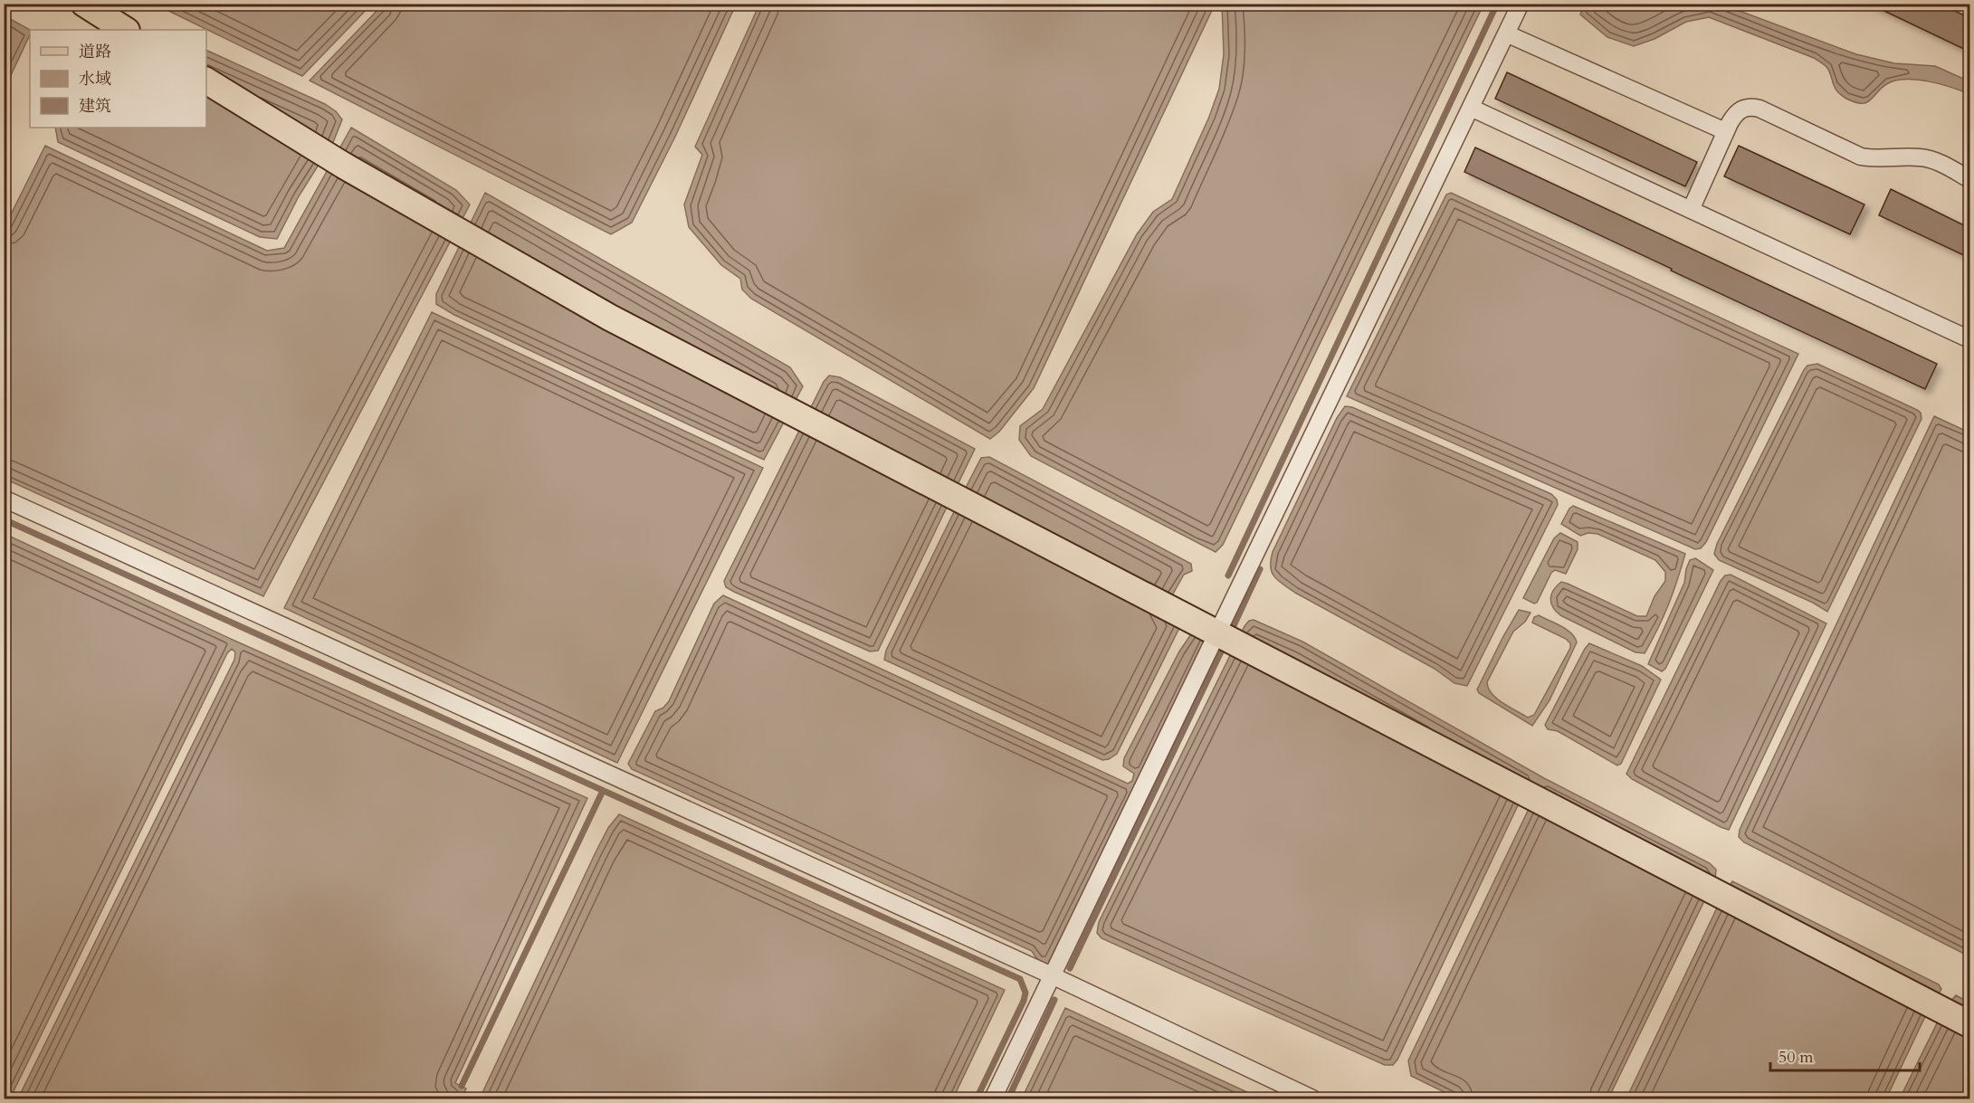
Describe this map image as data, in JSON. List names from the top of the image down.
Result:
{
  "legend": ["道路", "水域", "建筑"],
  "scale_bar": "50 m"
}
